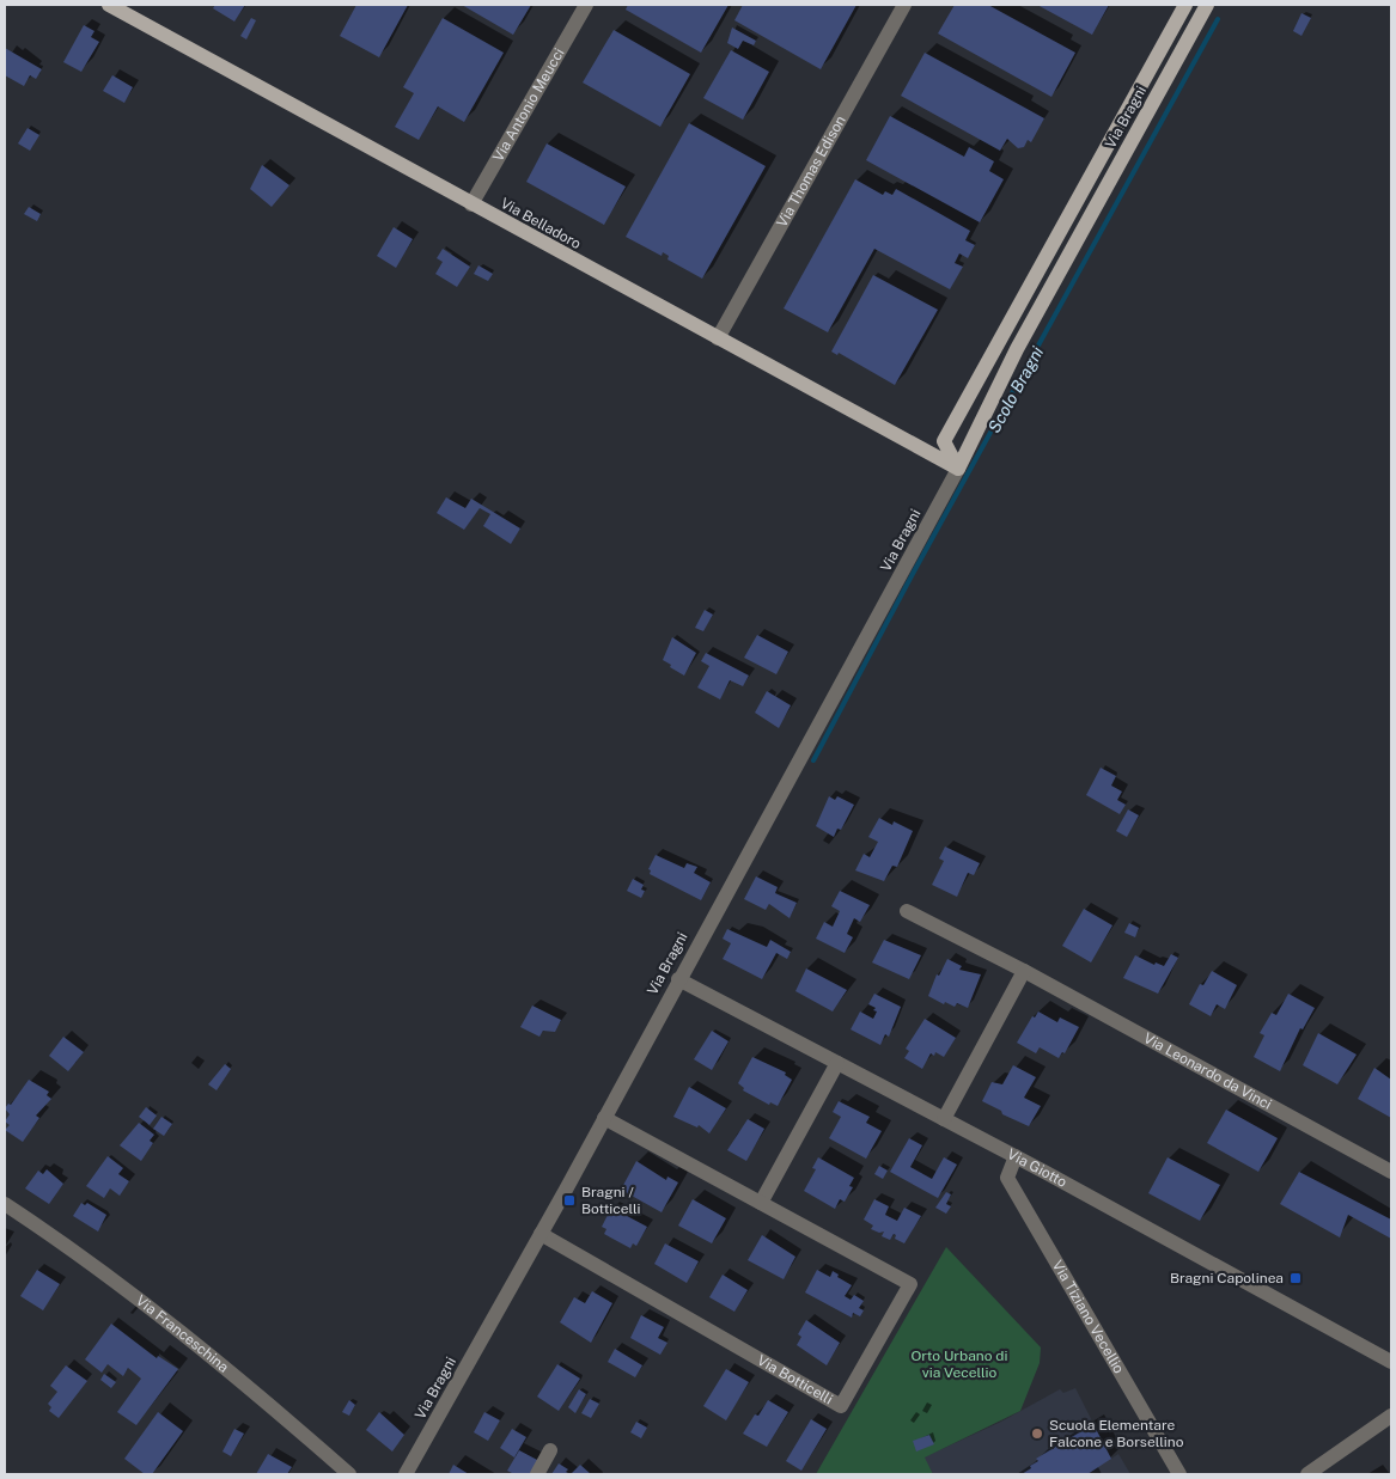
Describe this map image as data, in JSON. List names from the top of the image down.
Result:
{
  "streets": {
    "main road": ["Via Bragni", "Via Belladoro"],
    "street": [
      "Via Antonio Meucci",
      "Via Thomas Edison",
      "Via Leonardo da Vinci",
      "Via Giotto",
      "Via Tiziano Vecellio",
      "Via Franceschina",
      "Via Botticelli"
    ]
  },
  "crossings": [
    ["Via Antonio Meucci", "Via Belladoro"],
    ["Via Bragni", "Via Belladoro"],
    ["Via Bragni", "Via Giotto"],
    ["Via Bragni", "Via Botticelli"],
    ["Via Thomas Edison", "Via Belladoro"],
    ["Via Giotto", "Via Tiziano Vecellio"]
  ],
  "water": ["Scolo Bragni"],
  "parks": ["Orto Urbano di via Vecellio"],
  "places": {
    "transit": ["Bragni / Botticelli", "Bragni Capolinea"],
    "other": ["Scuola Elementare Falcone e Borsellino"]
  }
}
